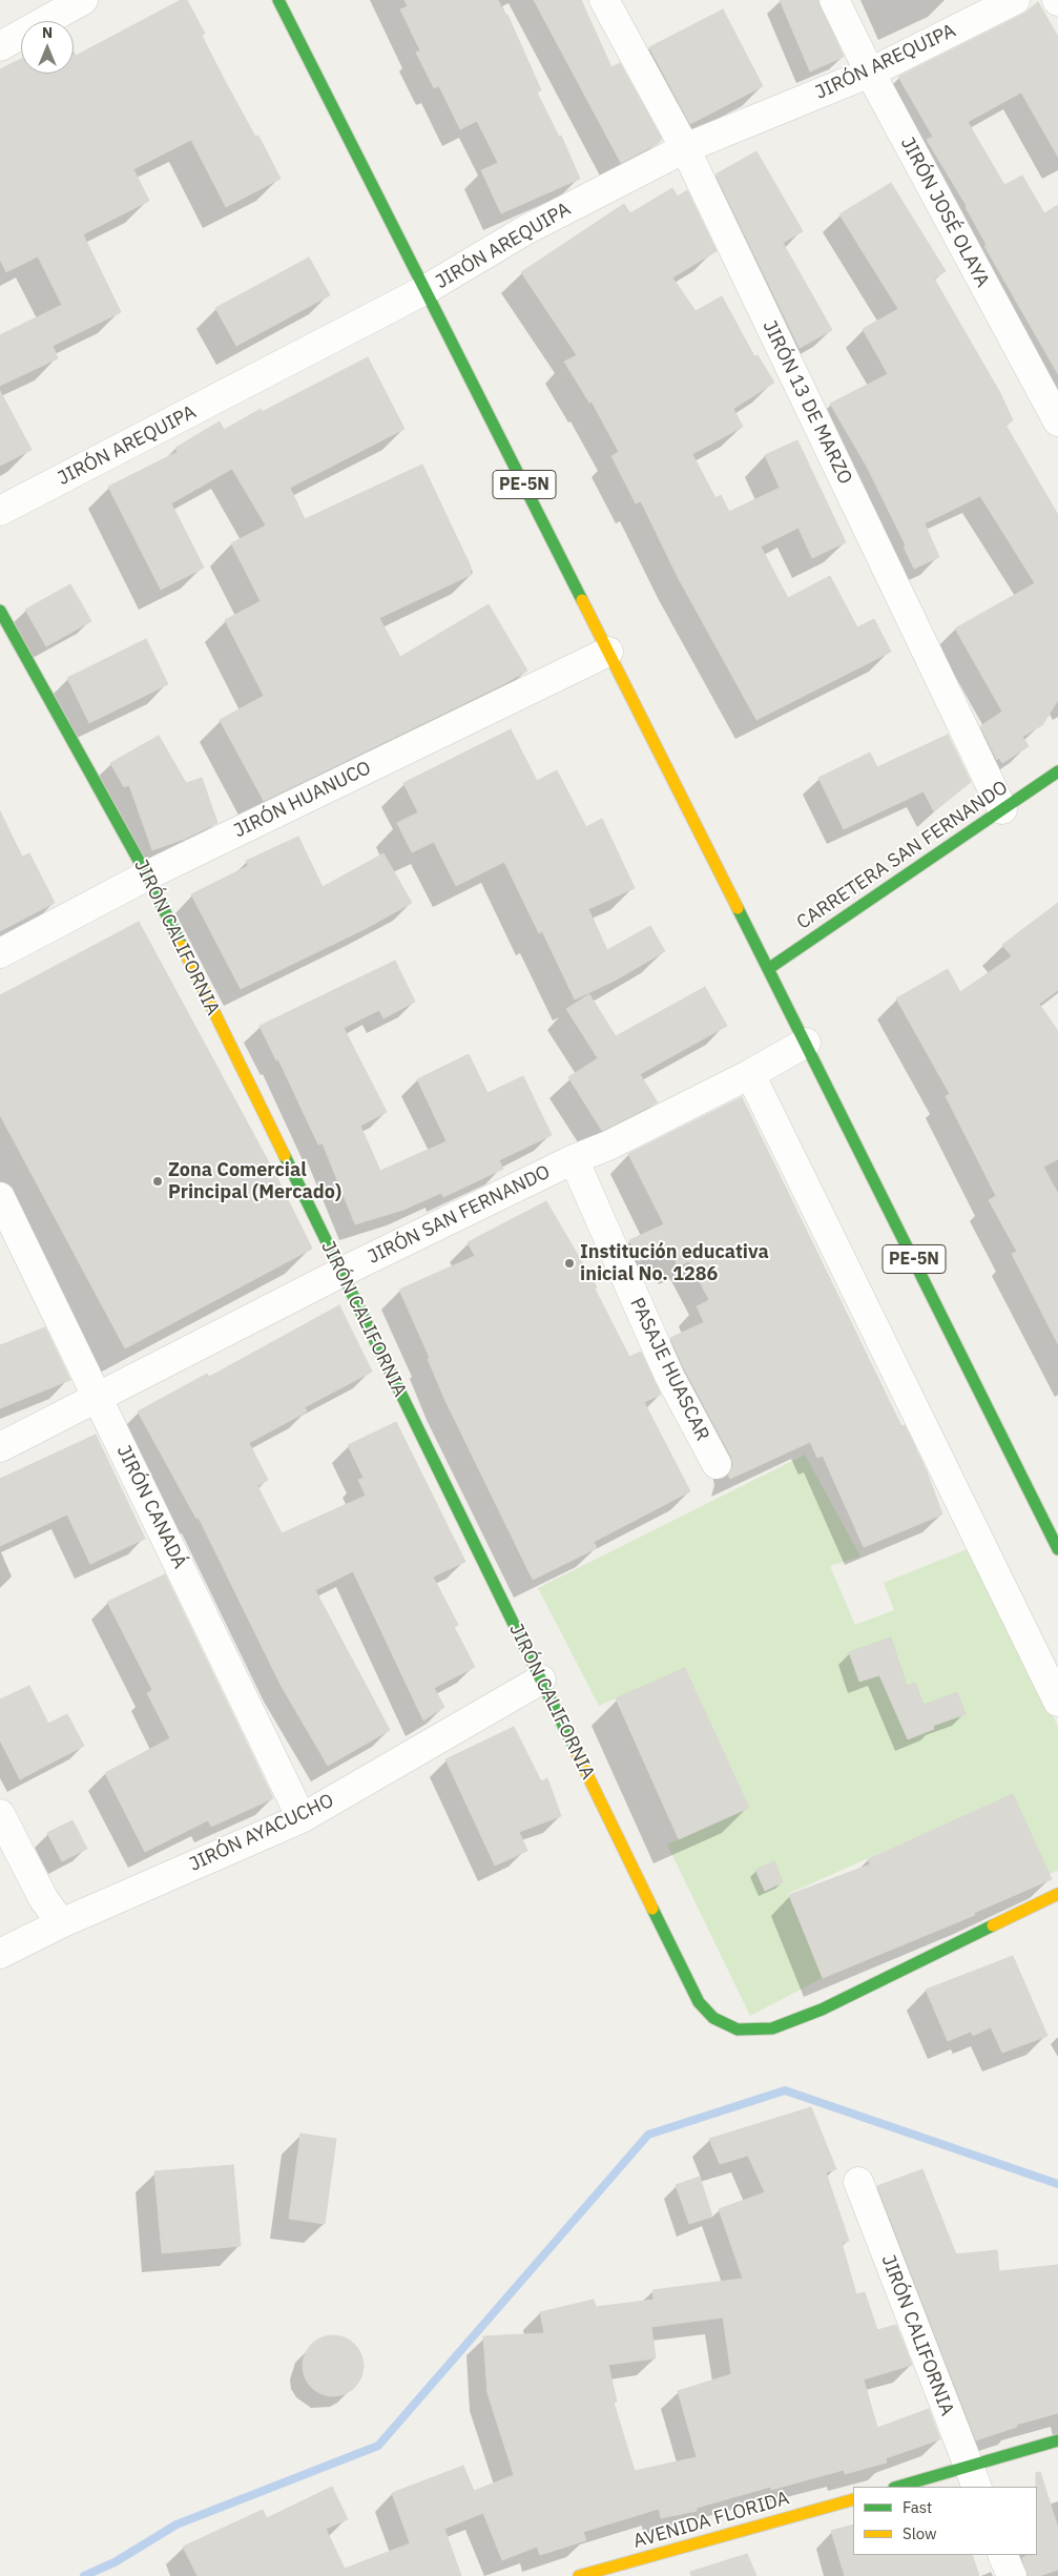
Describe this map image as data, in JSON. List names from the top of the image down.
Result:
{
  "streets": {
    "main road": [
      "PE-5N",
      "CARRETERA SAN FERNANDO",
      "JIRÓN CALIFORNIA",
      "AVENIDA FLORIDA"
    ],
    "street": [
      "JIRÓN AREQUIPA",
      "JIRÓN JOSÉ OLAYA",
      "JIRÓN 13 DE MARZO",
      "JIRÓN HUANUCO",
      "JIRÓN SAN FERNANDO",
      "PASAJE HUASCAR",
      "JIRÓN CANADÁ",
      "JIRÓN AYACUCHO"
    ]
  },
  "crossings": [
    ["JIRÓN AREQUIPA", "JIRÓN JOSÉ OLAYA"],
    ["JIRÓN AREQUIPA", "JIRÓN 13 DE MARZO"],
    ["JIRÓN AREQUIPA", "PE-5N"],
    ["JIRÓN 13 DE MARZO", "CARRETERA SAN FERNANDO"],
    ["PE-5N", "JIRÓN HUANUCO"],
    ["PE-5N", "CARRETERA SAN FERNANDO"],
    ["PE-5N", "JIRÓN SAN FERNANDO"],
    ["JIRÓN HUANUCO", "JIRÓN CALIFORNIA"],
    ["JIRÓN CALIFORNIA", "JIRÓN SAN FERNANDO"],
    ["JIRÓN CALIFORNIA", "JIRÓN AYACUCHO"],
    ["JIRÓN SAN FERNANDO", "PASAJE HUASCAR"],
    ["JIRÓN SAN FERNANDO", "JIRÓN CANADÁ"],
    ["JIRÓN CANADÁ", "JIRÓN AYACUCHO"]
  ],
  "places": ["Zona Comercial Principal (Mercado)", "Institución educativa inicial No. 1286"],
  "legend": ["Fast", "Slow"],
  "north": "top"
}
